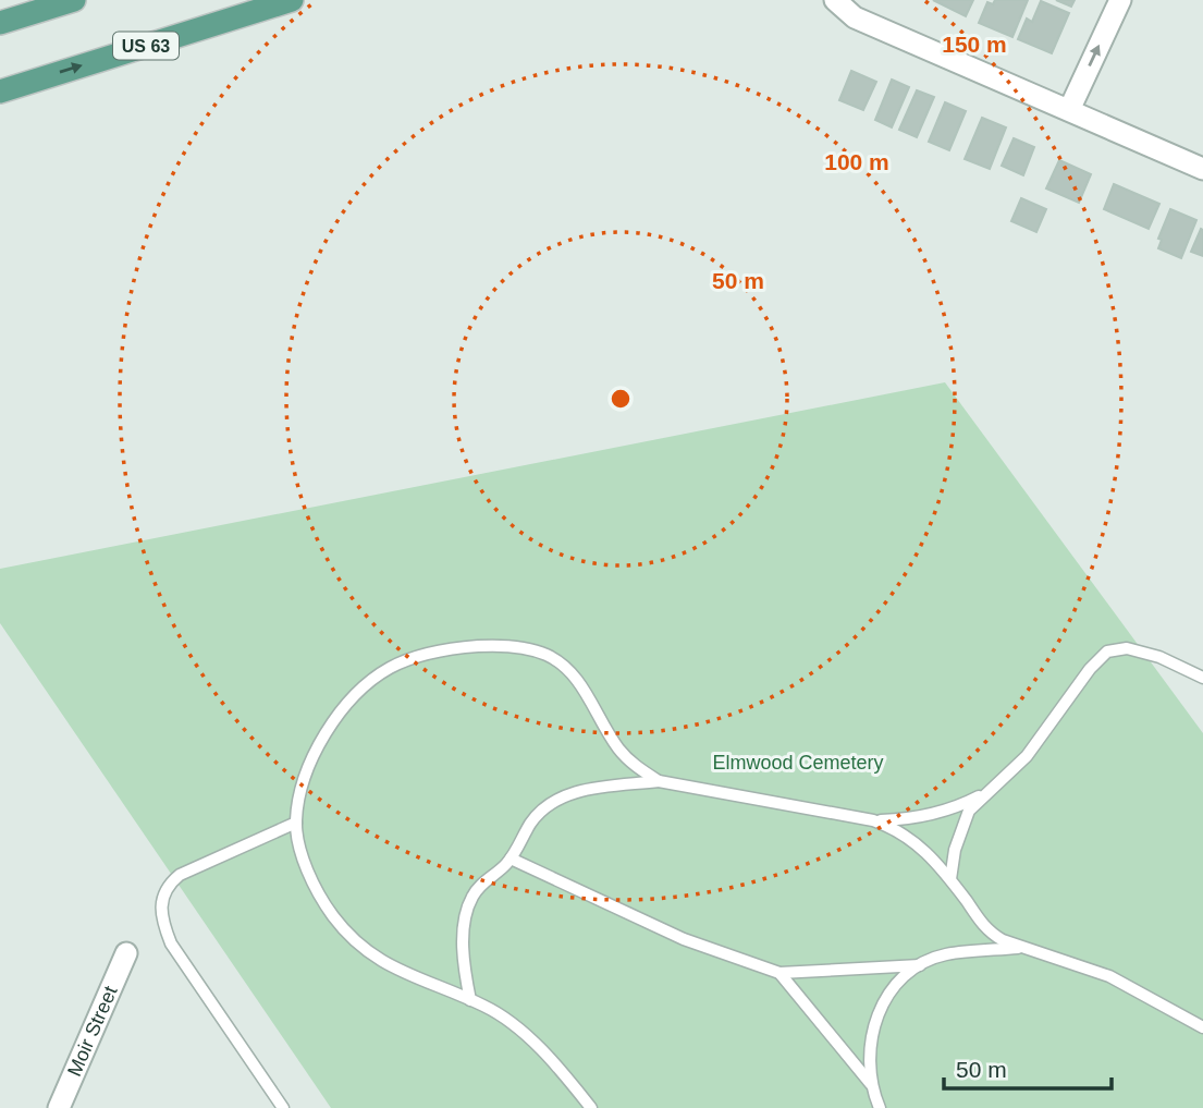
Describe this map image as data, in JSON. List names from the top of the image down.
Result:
{
  "streets": {
    "main road": ["US 63"],
    "street": ["Moir Street"]
  },
  "parks": ["Elmwood Cemetery"],
  "scale_bar": "50 m",
  "rings": ["150 m", "100 m", "50 m"]
}
